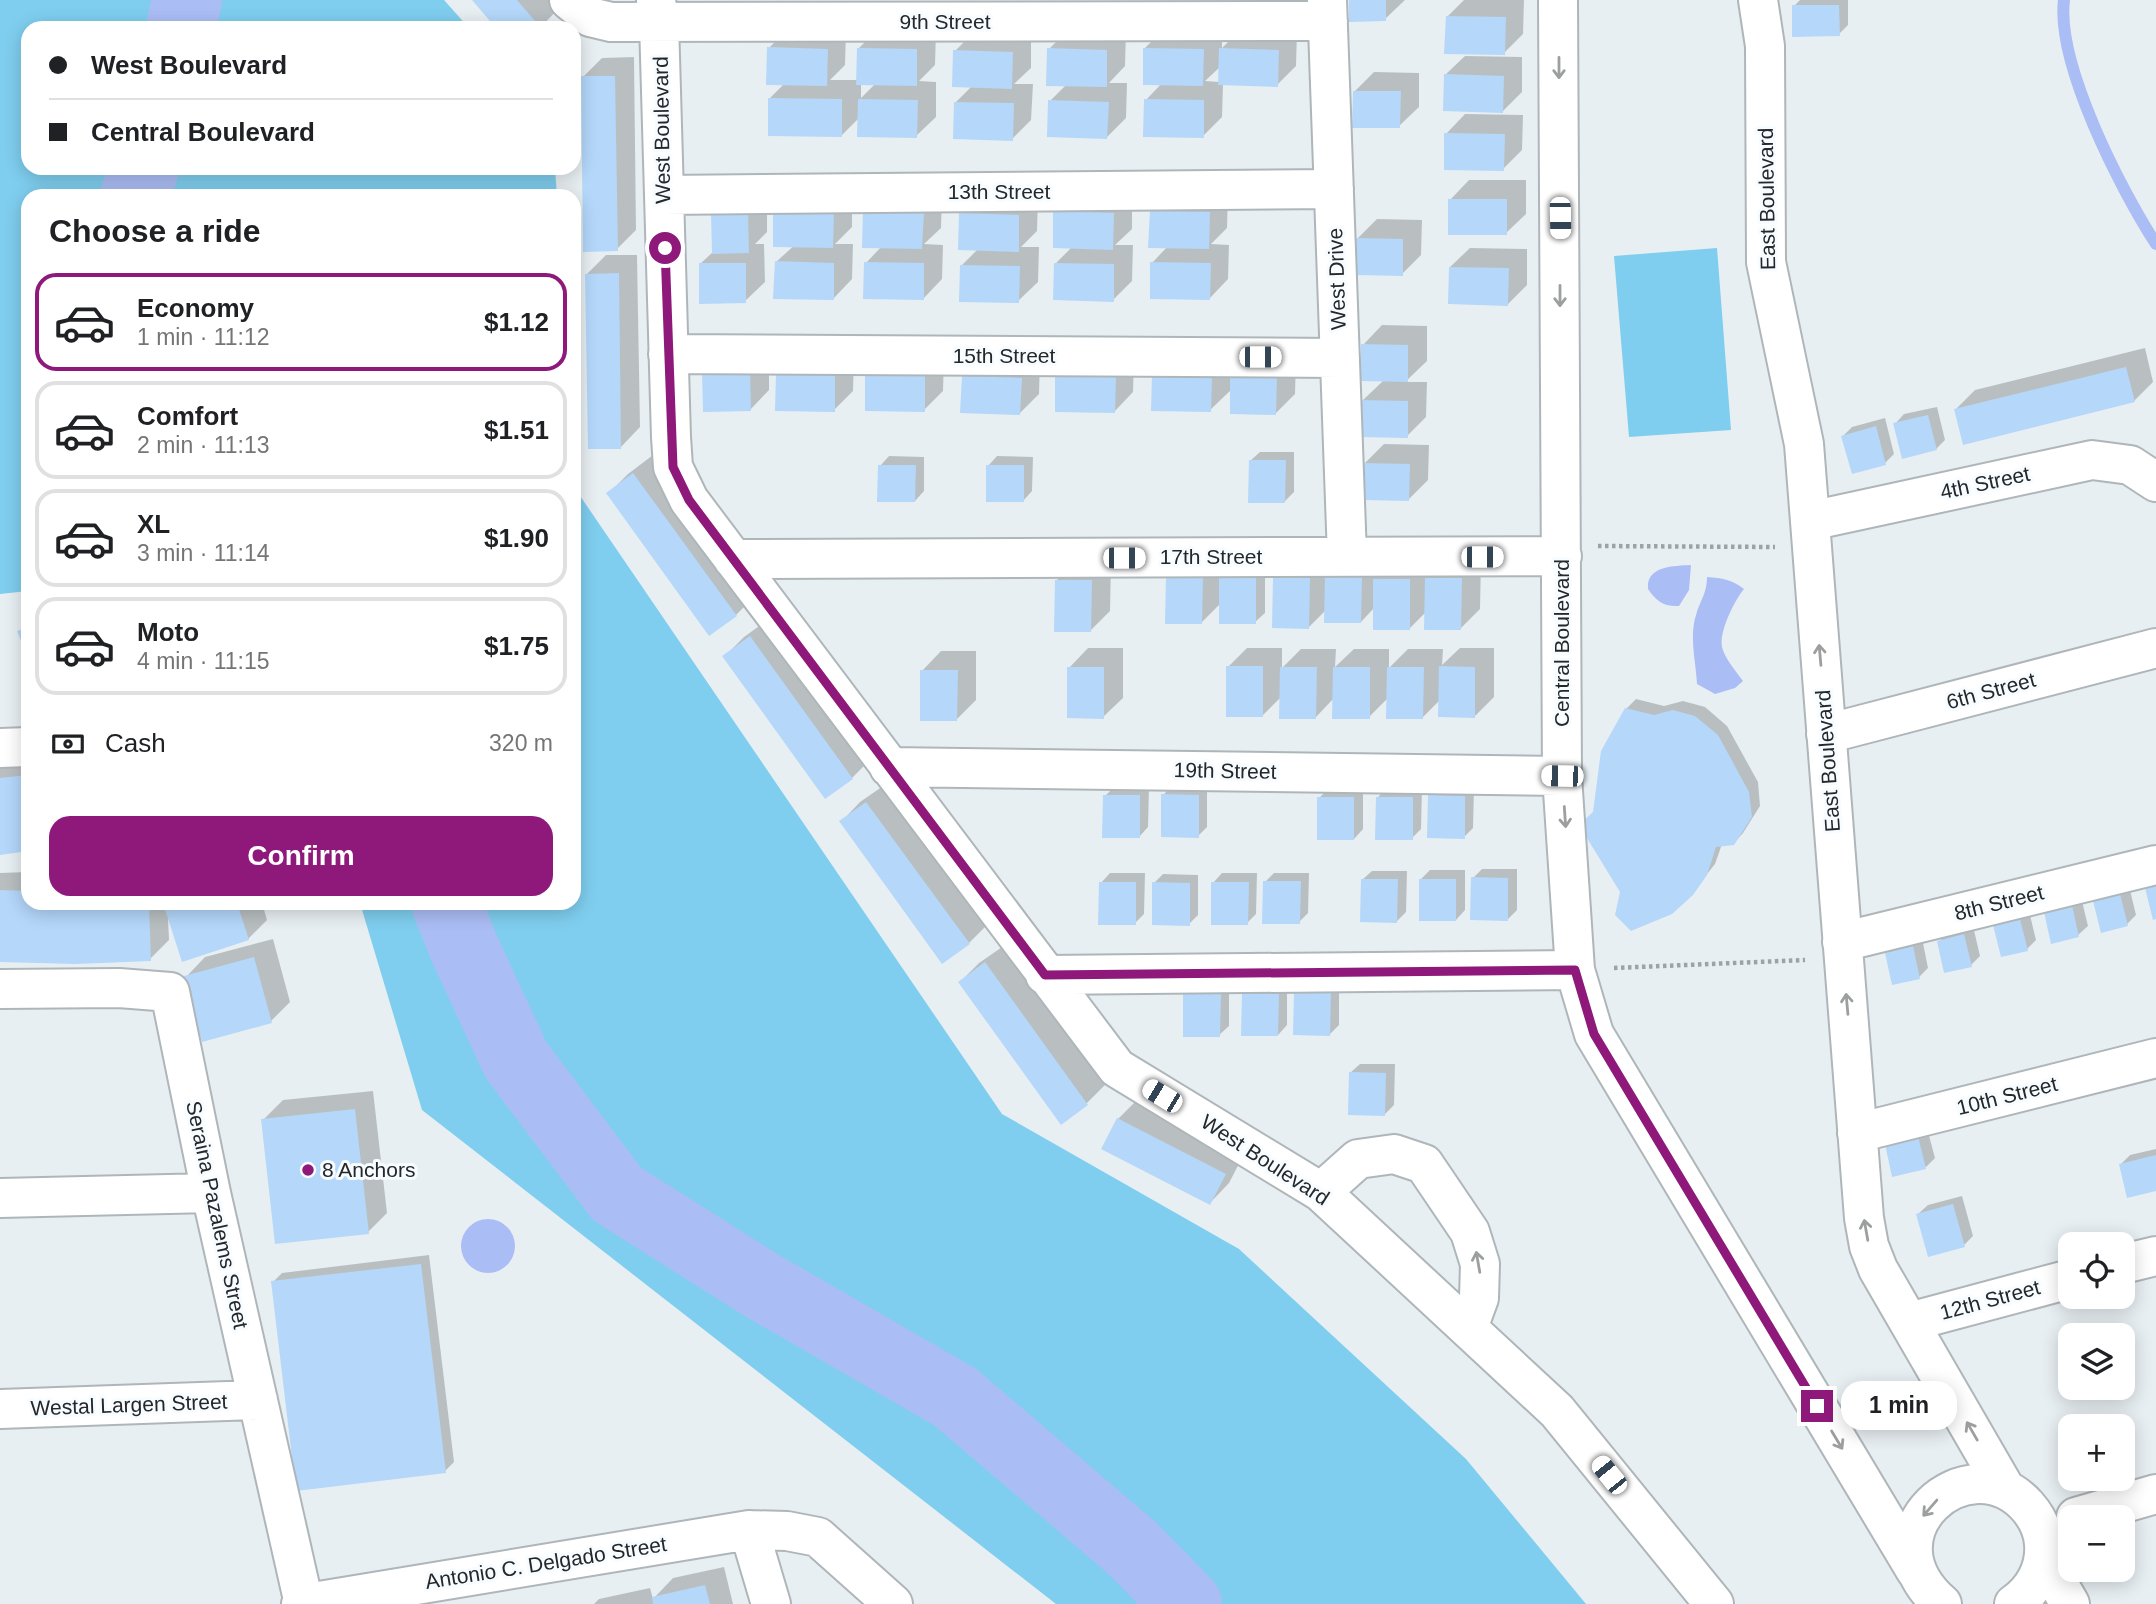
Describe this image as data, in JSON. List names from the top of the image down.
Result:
{
  "streets": {
    "street": [
      "9th Street",
      "West Boulevard",
      "13th Street",
      "East Boulevard",
      "West Drive",
      "15th Street",
      "4th Street",
      "17th Street",
      "Central Boulevard",
      "6th Street",
      "19th Street",
      "8th Street",
      "10th Street",
      "Seraina Pazalems Street",
      "12th Street",
      "Westal Largen Street",
      "Antonio C. Delgado Street"
    ]
  },
  "crossings": [
    ["9th Street", "West Boulevard"],
    ["9th Street", "West Drive"],
    ["West Boulevard", "13th Street"],
    ["West Boulevard", "15th Street"],
    ["West Boulevard", "17th Street"],
    ["West Boulevard", "19th Street"],
    ["13th Street", "West Drive"],
    ["East Boulevard", "4th Street"],
    ["East Boulevard", "6th Street"],
    ["East Boulevard", "8th Street"],
    ["East Boulevard", "10th Street"],
    ["East Boulevard", "12th Street"],
    ["West Drive", "15th Street"],
    ["West Drive", "17th Street"],
    ["17th Street", "Central Boulevard"],
    ["Central Boulevard", "19th Street"],
    ["Seraina Pazalems Street", "Westal Largen Street"],
    ["Seraina Pazalems Street", "Antonio C. Delgado Street"]
  ],
  "one_way": ["East Boulevard", "Central Boulevard"],
  "places": ["8 Anchors"],
  "page": {
    "banner": ["West Boulevard", "Central Boulevard"],
    "heading": "Choose a ride",
    "list": [
      {
        "name": "Economy",
        "note": "1 min · 11:12",
        "value": "$1.12"
      },
      {
        "name": "Comfort",
        "note": "2 min · 11:13",
        "value": "$1.51"
      },
      {
        "name": "XL",
        "note": "3 min · 11:14",
        "value": "$1.90"
      },
      {
        "name": "Moto",
        "note": "4 min · 11:15",
        "value": "$1.75"
      }
    ],
    "pay": ["Cash", "320 m"],
    "buttons": "Confirm",
    "map_buttons": ["+", "−"],
    "bubble": "1 min"
  }
}
